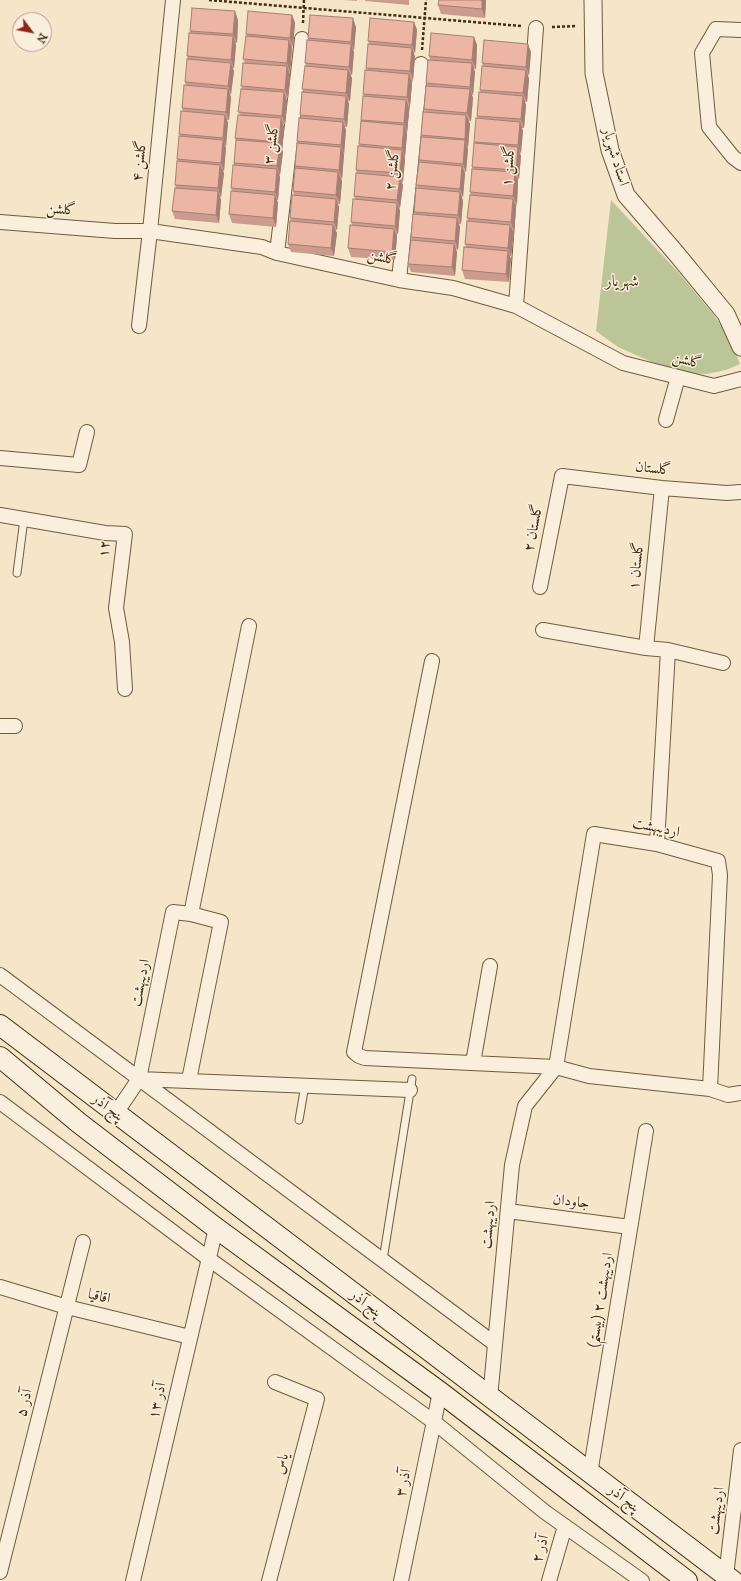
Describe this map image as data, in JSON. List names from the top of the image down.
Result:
{
  "streets": {
    "main road": ["پنج آذر"],
    "street": [
      "گلشن ۳",
      "استاد شهریار",
      "گلشن ۴",
      "گلشن ۱",
      "گلشن ۲",
      "گلشن",
      "گلستان",
      "گلستان ۲",
      "۱۲",
      "گلستان ۱",
      "اردیبهشت",
      "جاودان",
      "اقاقیا",
      "اردیبهشت ۲ (بیستم)",
      "۱۳ آذر",
      "آذر ۵",
      "یاس",
      "آذر ۳",
      "آذر ۲"
    ]
  },
  "crossings": [
    ["گلشن ۳", "گلشن"],
    ["گلشن ۴", "گلشن"],
    ["گلشن ۱", "گلشن"],
    ["گلشن ۲", "گلشن"],
    ["گلستان", "گلستان ۲"],
    ["گلستان", "گلستان ۱"],
    ["اردیبهشت", "پنج آذر"],
    ["اردیبهشت", "جاودان"],
    ["پنج آذر", "اردیبهشت ۲ (بیستم)"],
    ["پنج آذر", "۱۳ آذر"],
    ["پنج آذر", "آذر ۳"],
    ["جاودان", "اردیبهشت ۲ (بیستم)"],
    ["اقاقیا", "۱۳ آذر"],
    ["اقاقیا", "آذر ۵"]
  ],
  "districts": ["شهریار"],
  "north": "bottom right"
}
